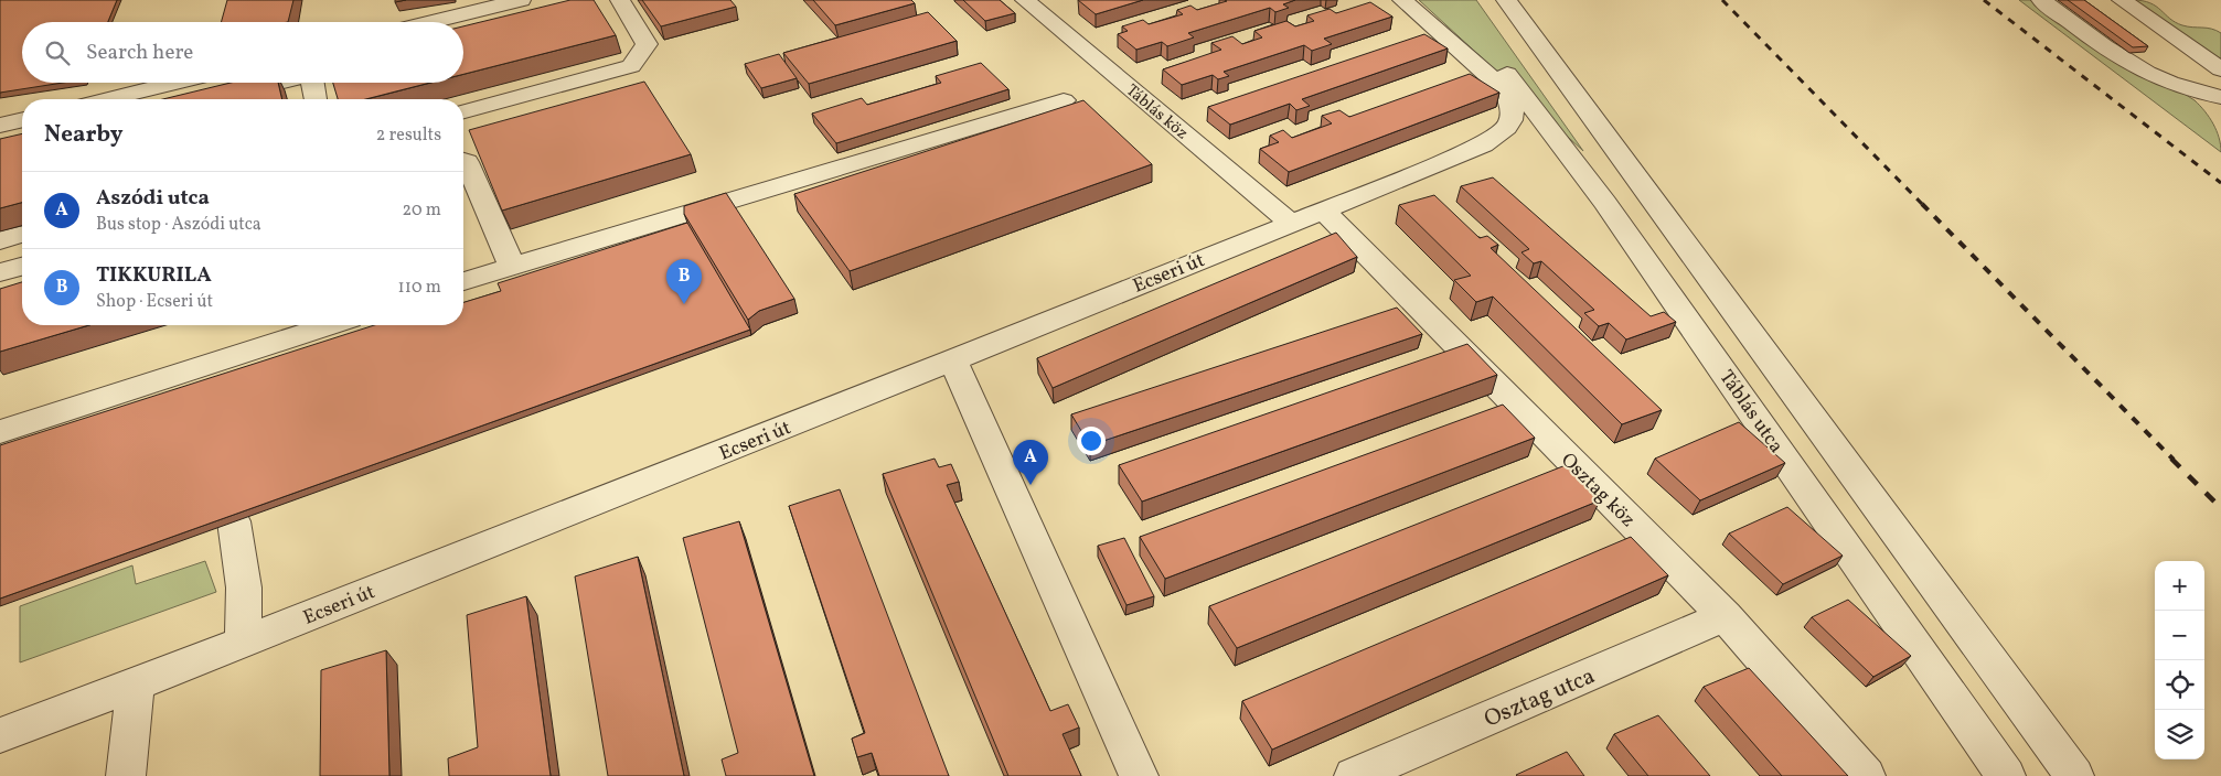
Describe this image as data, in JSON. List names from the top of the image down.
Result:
{
  "streets": {
    "street": [
      "Táblás köz",
      "Ecseri út",
      "Táblás utca",
      "Osztag köz",
      "Osztag utca"
    ]
  },
  "crossings": [
    ["Táblás köz", "Ecseri út"],
    ["Ecseri út", "Táblás utca"],
    ["Ecseri út", "Osztag köz"],
    ["Osztag köz", "Osztag utca"]
  ],
  "page": {
    "search": "Search here",
    "heading": ["Nearby", "2 results"],
    "list": [
      {
        "mark": "A",
        "name": "Aszódi utca",
        "note": "Bus stop · Aszódi utca",
        "value": "20 m"
      },
      {
        "mark": "B",
        "name": "TIKKURILA",
        "note": "Shop · Ecseri út",
        "value": "110 m"
      }
    ],
    "pins": ["B", "A"],
    "map_buttons": ["+", "−"]
  }
}
